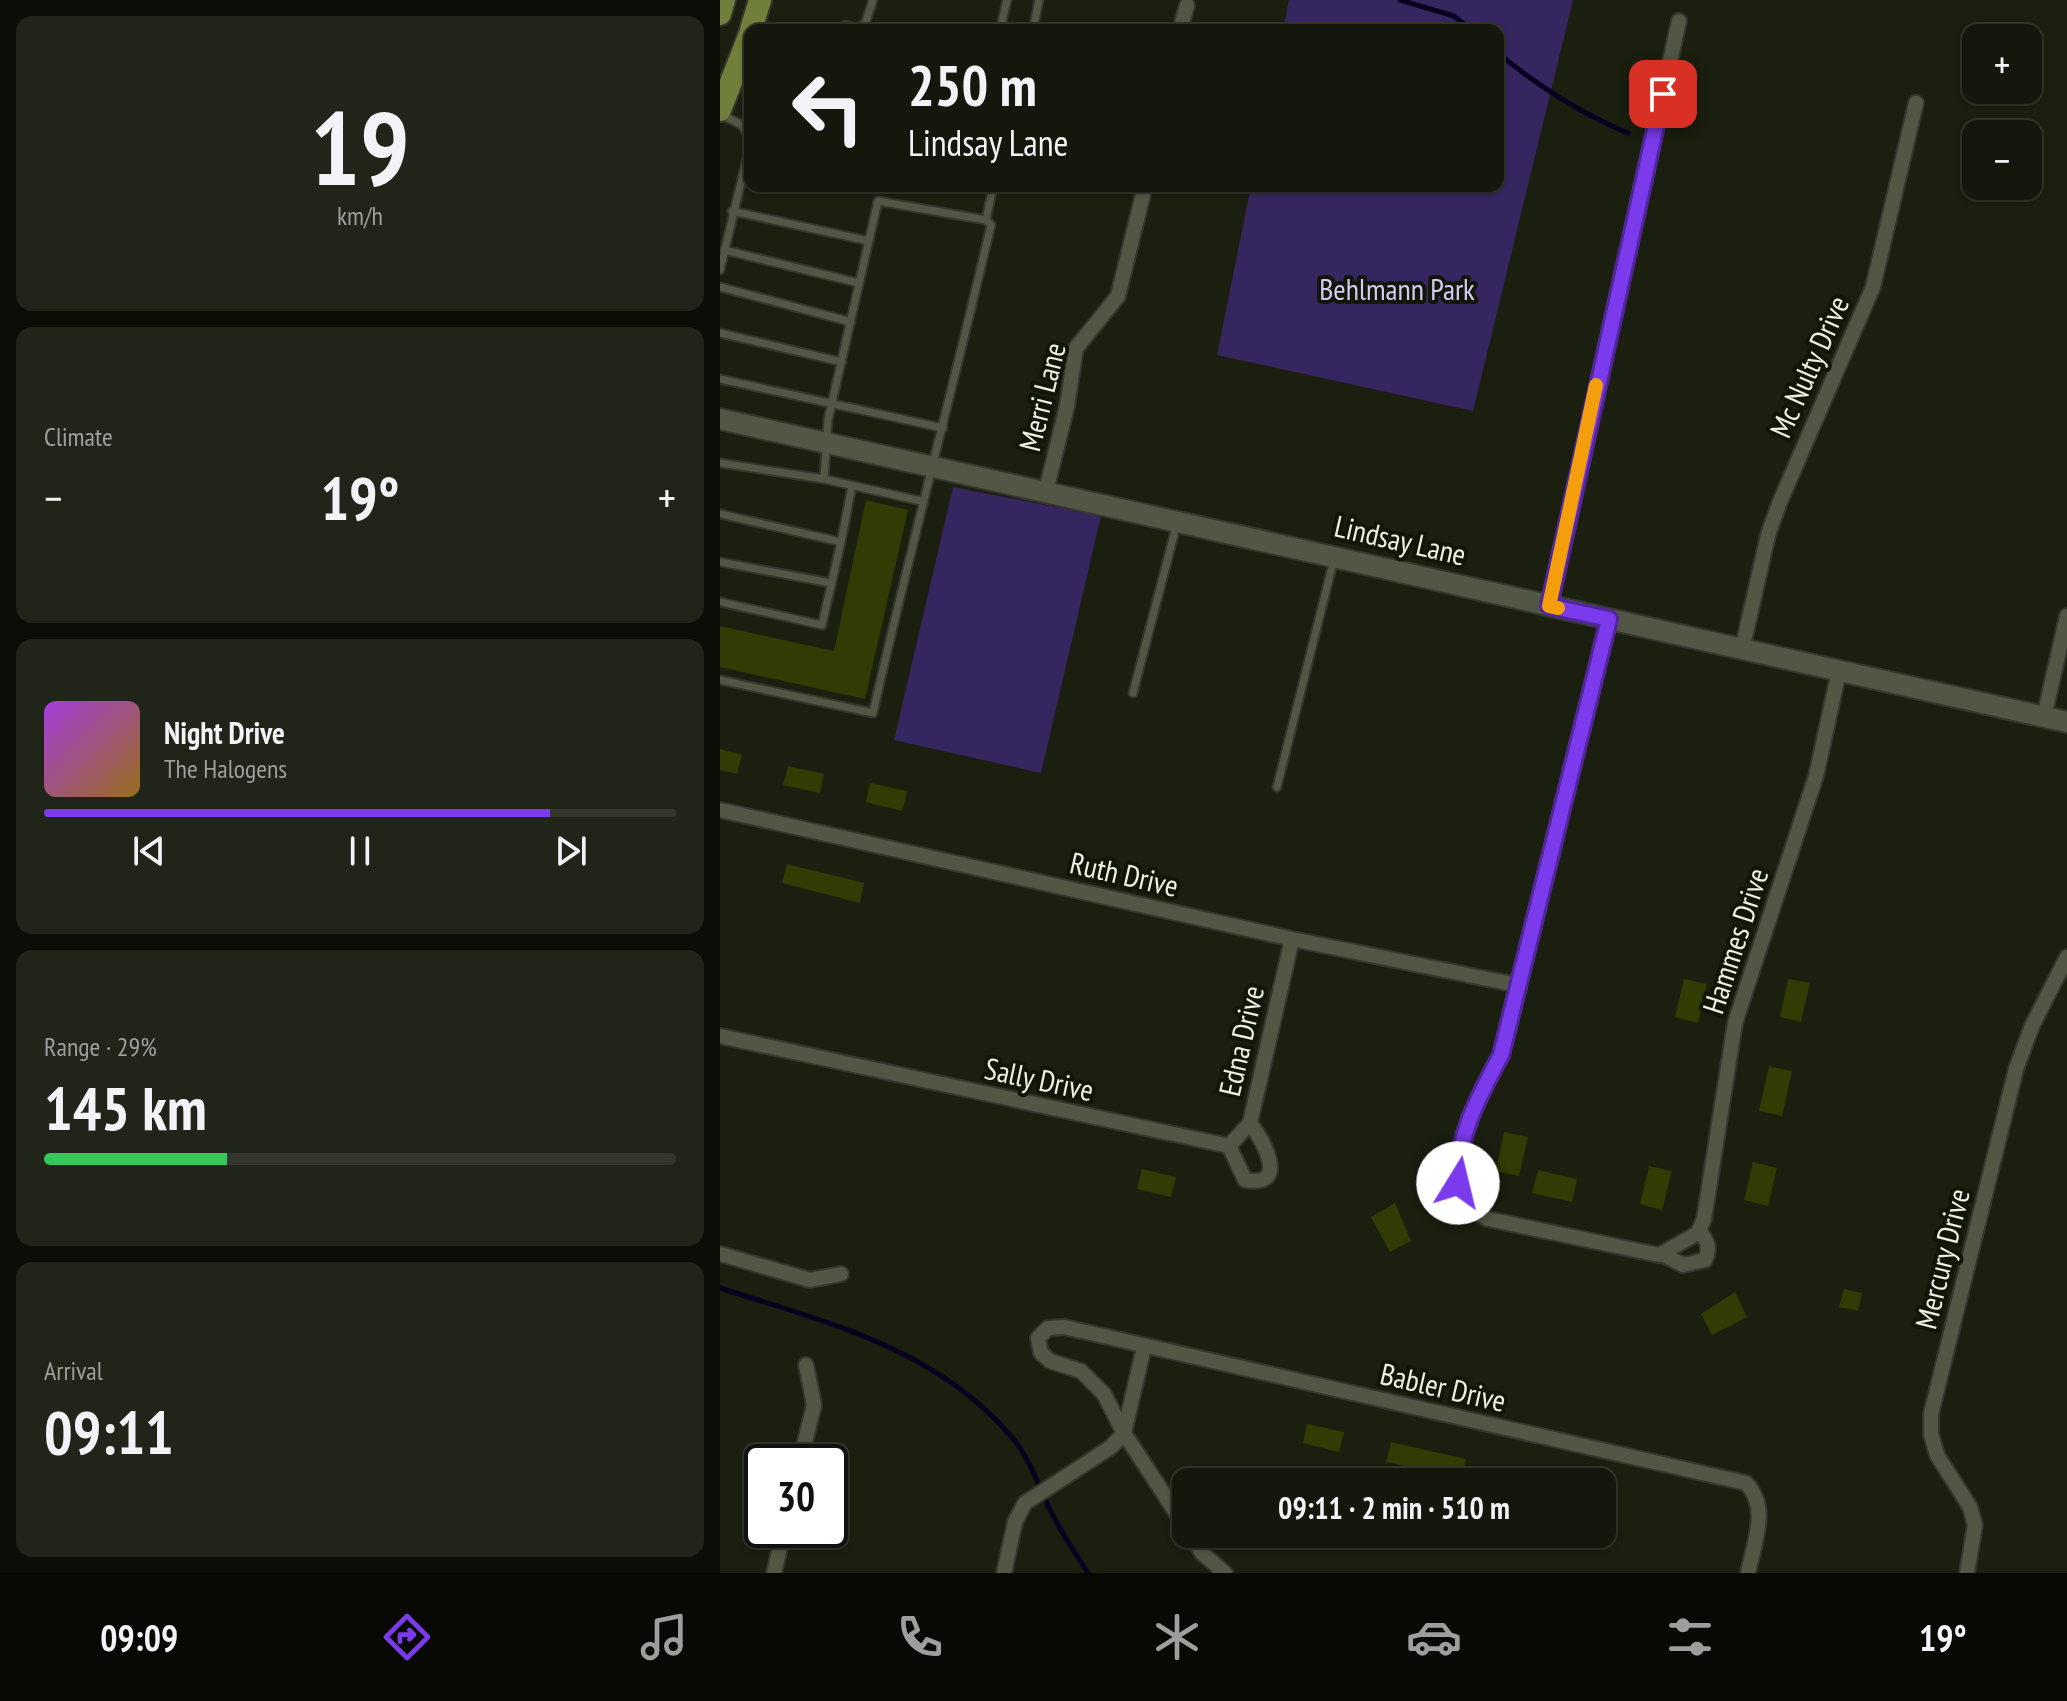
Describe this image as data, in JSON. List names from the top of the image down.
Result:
{
  "streets": {
    "street": [
      "Mc Nulty Drive",
      "Merri Lane",
      "Lindsay Lane",
      "Ruth Drive",
      "Hammes Drive",
      "Edna Drive",
      "Sally Drive",
      "Mercury Drive",
      "Babler Drive"
    ]
  },
  "crossings": [
    ["Mc Nulty Drive", "Lindsay Lane"],
    ["Merri Lane", "Lindsay Lane"],
    ["Lindsay Lane", "Hammes Drive"],
    ["Ruth Drive", "Edna Drive"],
    ["Edna Drive", "Sally Drive"]
  ],
  "parks": ["Behlmann Park"],
  "page": {
    "tile": [
      ["19", "km/h"],
      "Climate",
      ["Range · 29%", "145 km"],
      ["Arrival", "09:11"]
    ],
    "map_buttons": ["+", "−"],
    "turn": ["250 m", "Lindsay Lane"],
    "heat": ["−", "19°", "+"],
    "song": ["Night Drive", "The Halogens"],
    "limit": "30",
    "trip": "09:11 · 2 min · 510 m",
    "tabs": ["09:09", "19°"]
  }
}
